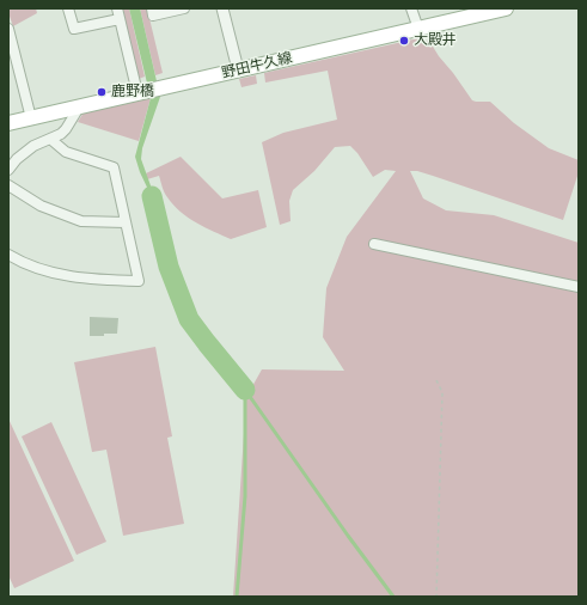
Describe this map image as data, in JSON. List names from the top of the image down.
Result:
{
  "streets": {
    "main road": ["野田牛久線"]
  },
  "places": ["大殿井", "鹿野橋"]
}
